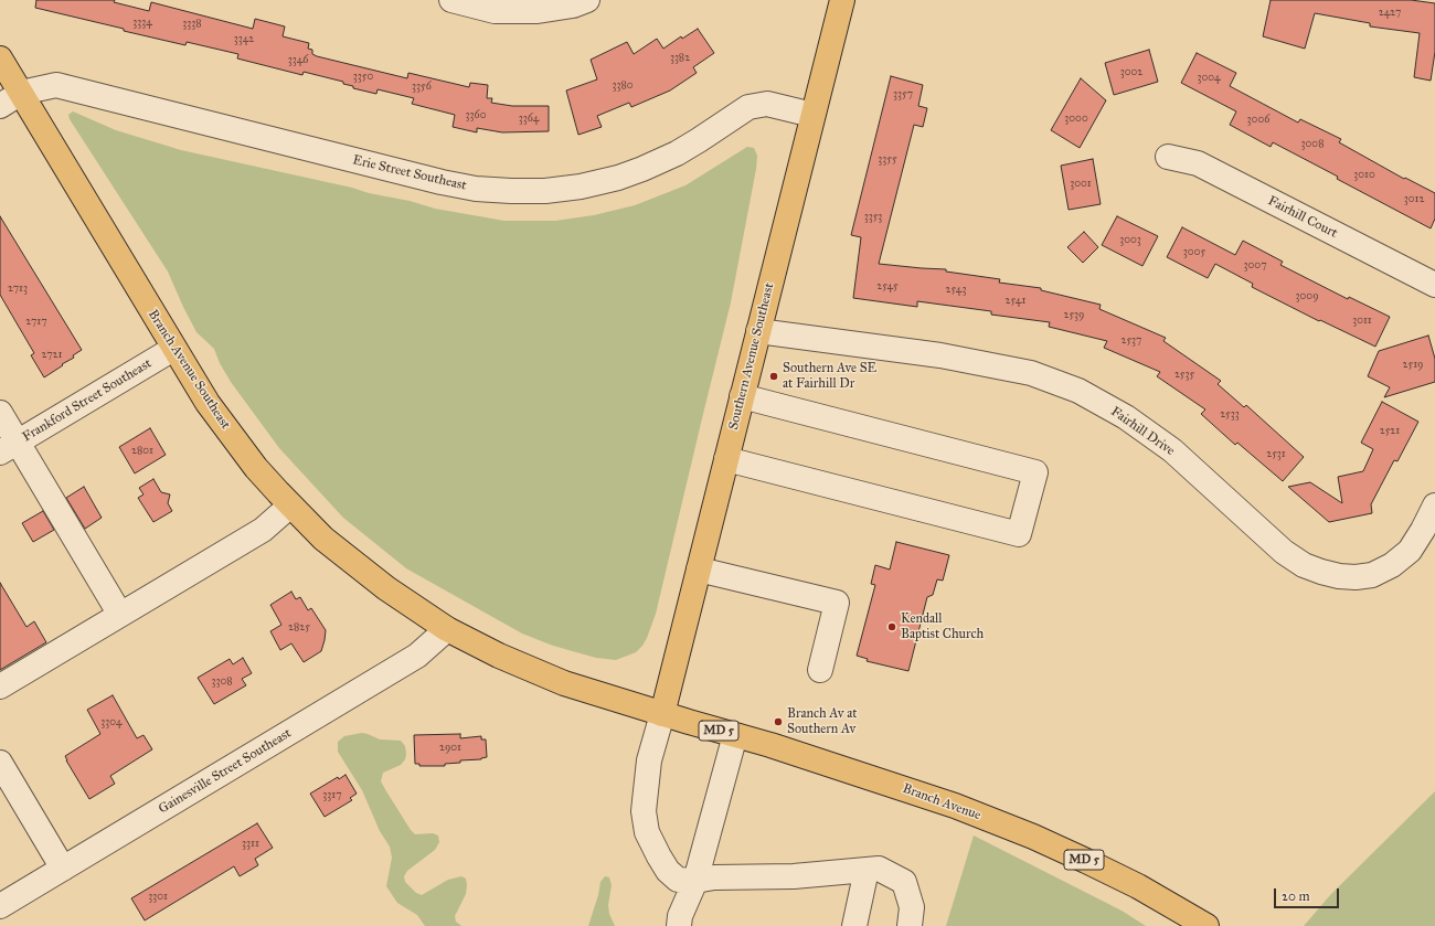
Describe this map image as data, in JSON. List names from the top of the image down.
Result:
{
  "streets": {
    "main road": [
      "Southern Avenue Southeast",
      "Branch Avenue Southeast",
      "MD 5",
      "Branch Avenue"
    ],
    "street": [
      "Erie Street Southeast",
      "Fairhill Court",
      "Frankford Street Southeast",
      "Fairhill Drive",
      "Gainesville Street Southeast"
    ]
  },
  "crossings": [
    ["Erie Street Southeast", "Southern Avenue Southeast"],
    ["Erie Street Southeast", "Branch Avenue Southeast"],
    ["Southern Avenue Southeast", "Branch Avenue Southeast"],
    ["Southern Avenue Southeast", "Fairhill Drive"],
    ["Southern Avenue Southeast", "Branch Avenue"],
    ["Branch Avenue Southeast", "Frankford Street Southeast"],
    ["Branch Avenue Southeast", "Gainesville Street Southeast"],
    ["Branch Avenue Southeast", "Branch Avenue"]
  ],
  "places": ["Southern Ave SE at Fairhill Dr", "Kendall Baptist Church", "Branch Av at Southern Av"],
  "house_numbers": [
    "2427",
    "3334",
    "3338",
    "3342",
    "3382",
    "3346",
    "3002",
    "3350",
    "3004",
    "3380",
    "3356",
    "3357",
    "3360",
    "3364",
    "3000",
    "3006",
    "3008",
    "3355",
    "3010",
    "3001",
    "3012",
    "3353",
    "3003",
    "3005",
    "3007",
    "2545",
    "2713",
    "2543",
    "3009",
    "2541",
    "2539",
    "3011",
    "2717",
    "2537",
    "2721",
    "2519",
    "2535",
    "2533",
    "2521",
    "2801",
    "2531",
    "2825",
    "3308",
    "3304",
    "2901",
    "3317",
    "3311",
    "3301"
  ],
  "scale_bar": "20 m"
}
